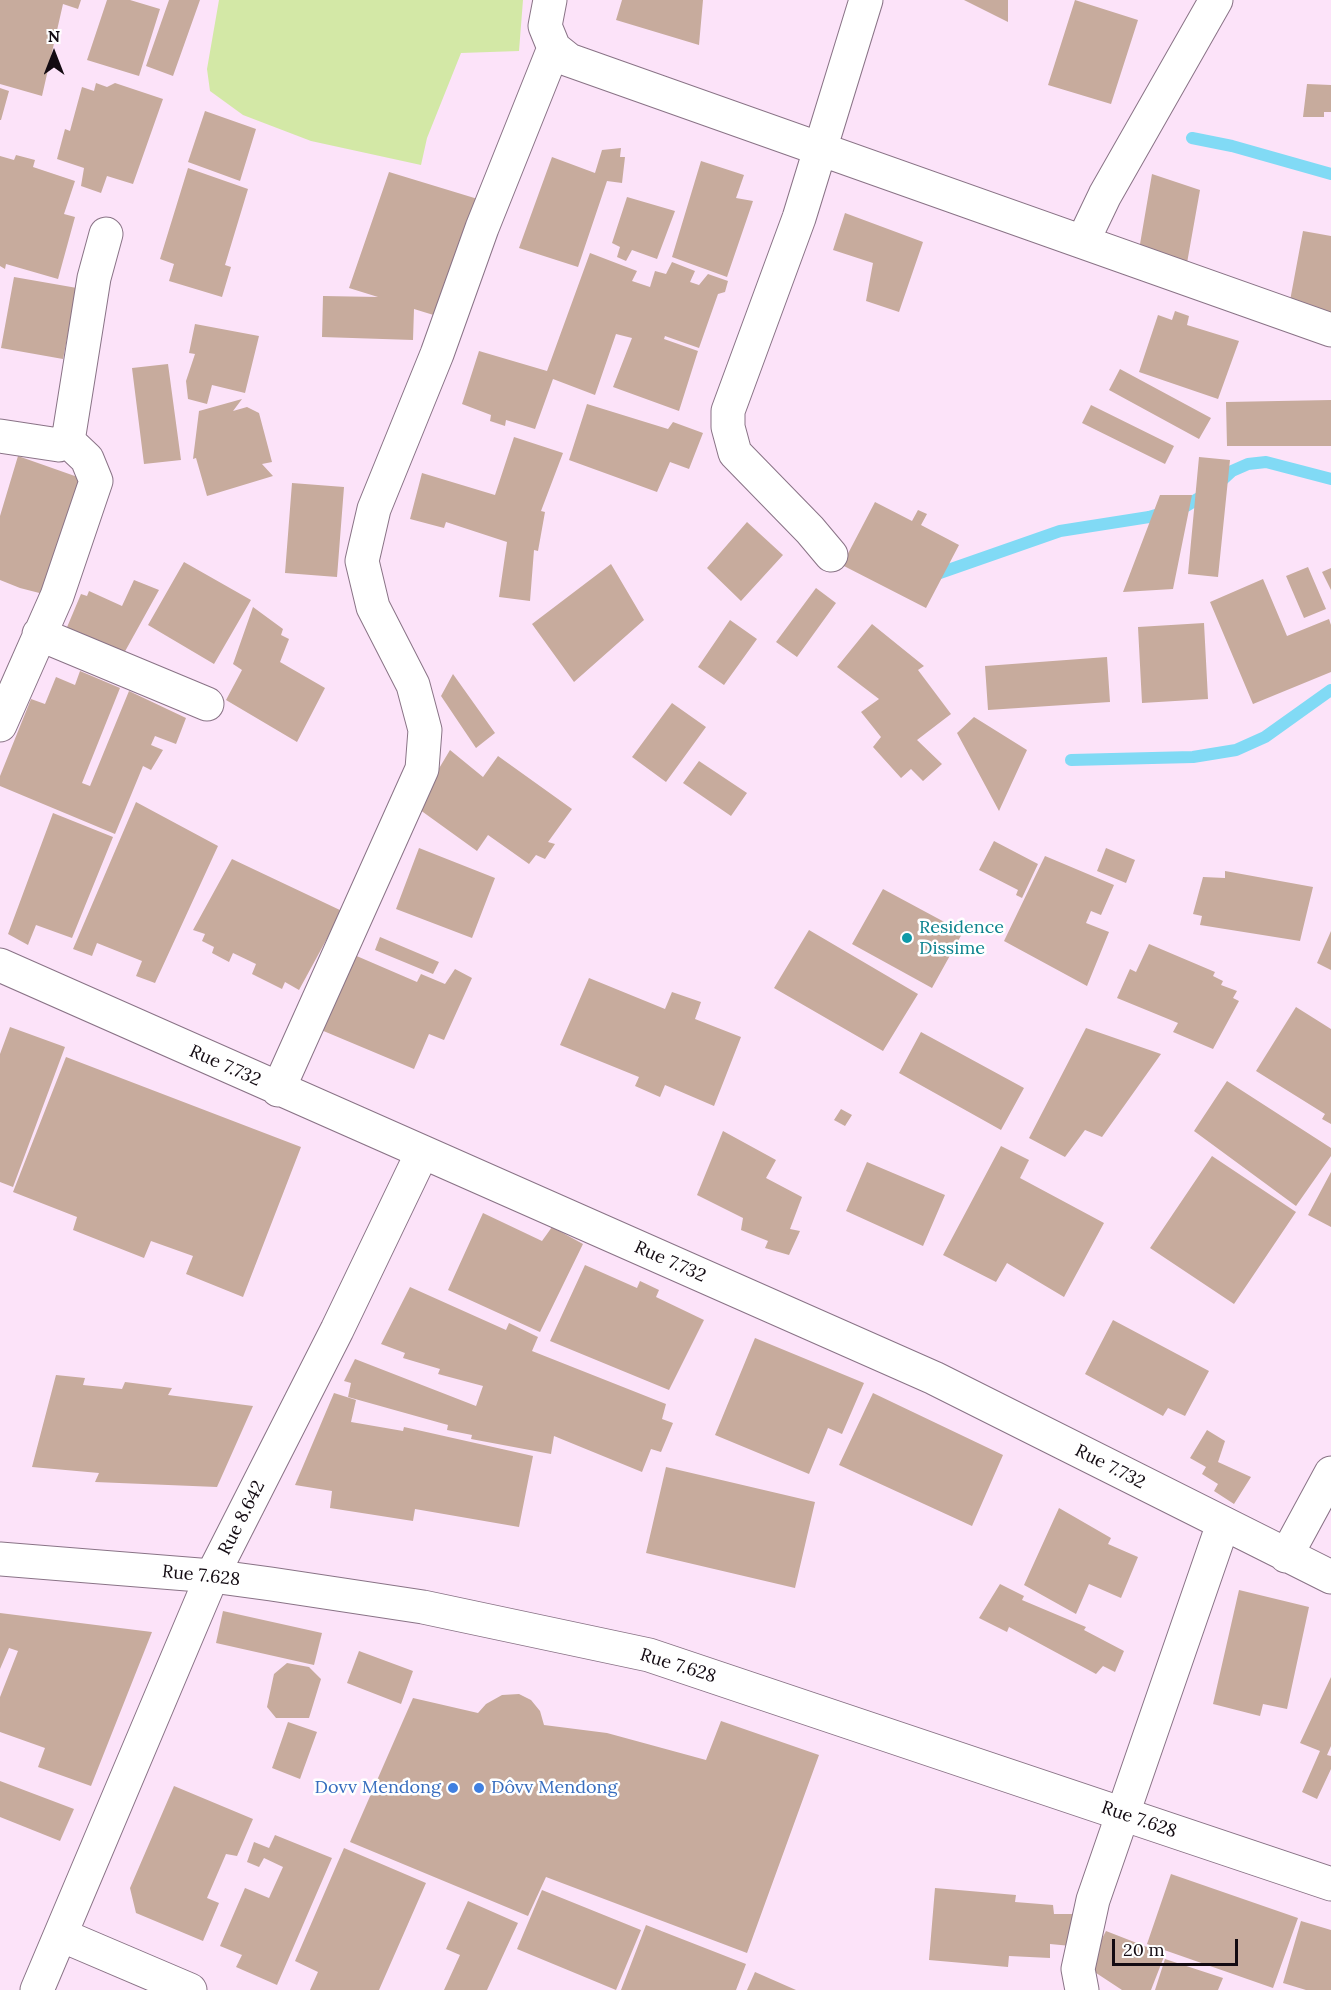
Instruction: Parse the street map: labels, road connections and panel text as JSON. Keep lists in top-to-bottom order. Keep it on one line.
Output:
{"streets":{"street":["Rue 7.732","Rue 8.642","Rue 7.628"]},"crossings":[["Rue 7.732","Rue 8.642"],["Rue 8.642","Rue 7.628"]],"places":["Residence Dissime","Dovv Mendong","Dôvv Mendong"],"scale_bar":"20 m","north":"top"}
